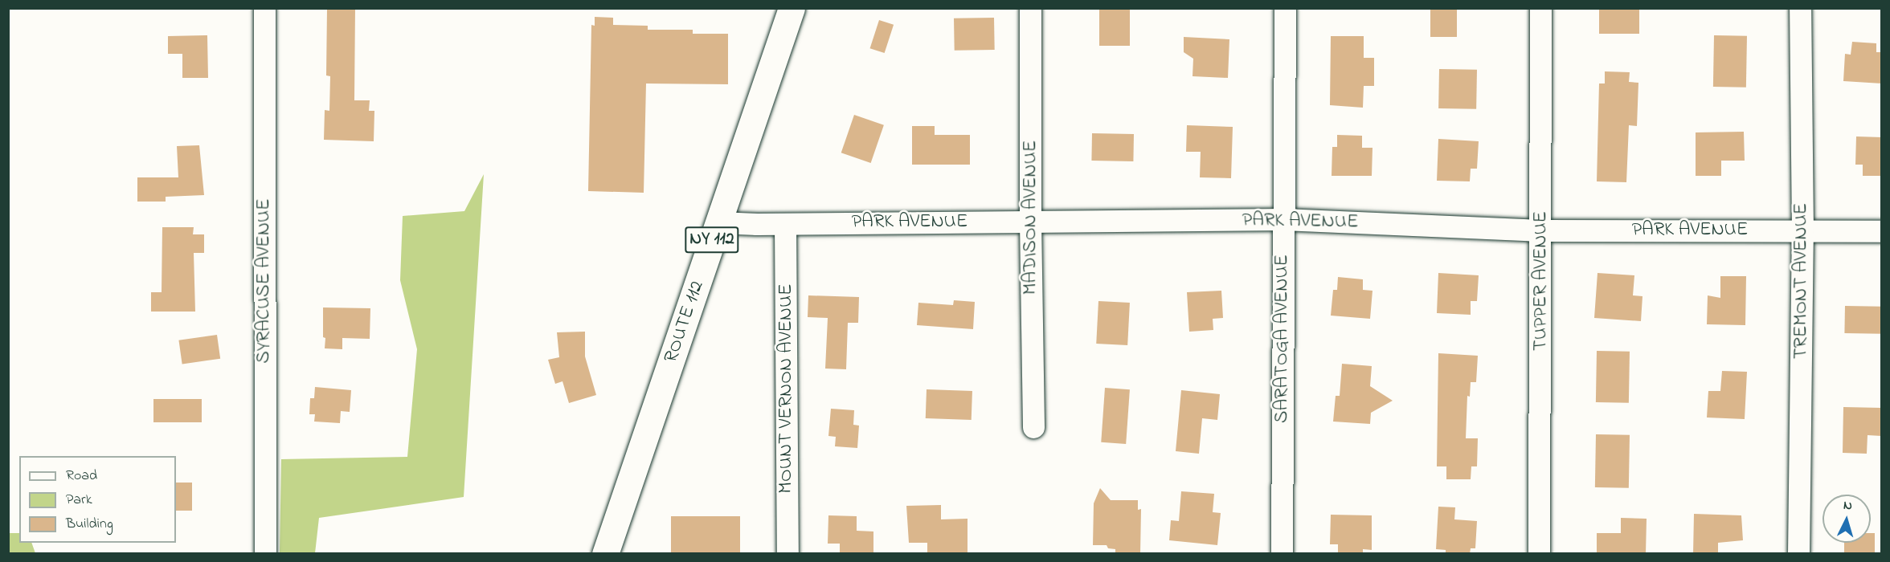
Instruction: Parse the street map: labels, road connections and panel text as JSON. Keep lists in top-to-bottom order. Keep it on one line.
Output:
{"streets":{"main road":["NY 112","ROUTE 112"],"street":["MADISON AVENUE","PARK AVENUE","SYRACUSE AVENUE","TUPPER AVENUE","TREMONT AVENUE","SARATOGA AVENUE","MOUNT VERNON AVENUE"]},"crossings":[["MADISON AVENUE","PARK AVENUE"],["PARK AVENUE","TUPPER AVENUE"],["PARK AVENUE","TREMONT AVENUE"],["PARK AVENUE","ROUTE 112"],["PARK AVENUE","SARATOGA AVENUE"],["PARK AVENUE","MOUNT VERNON AVENUE"]],"legend":["Road","Park","Building"],"north":"top"}
